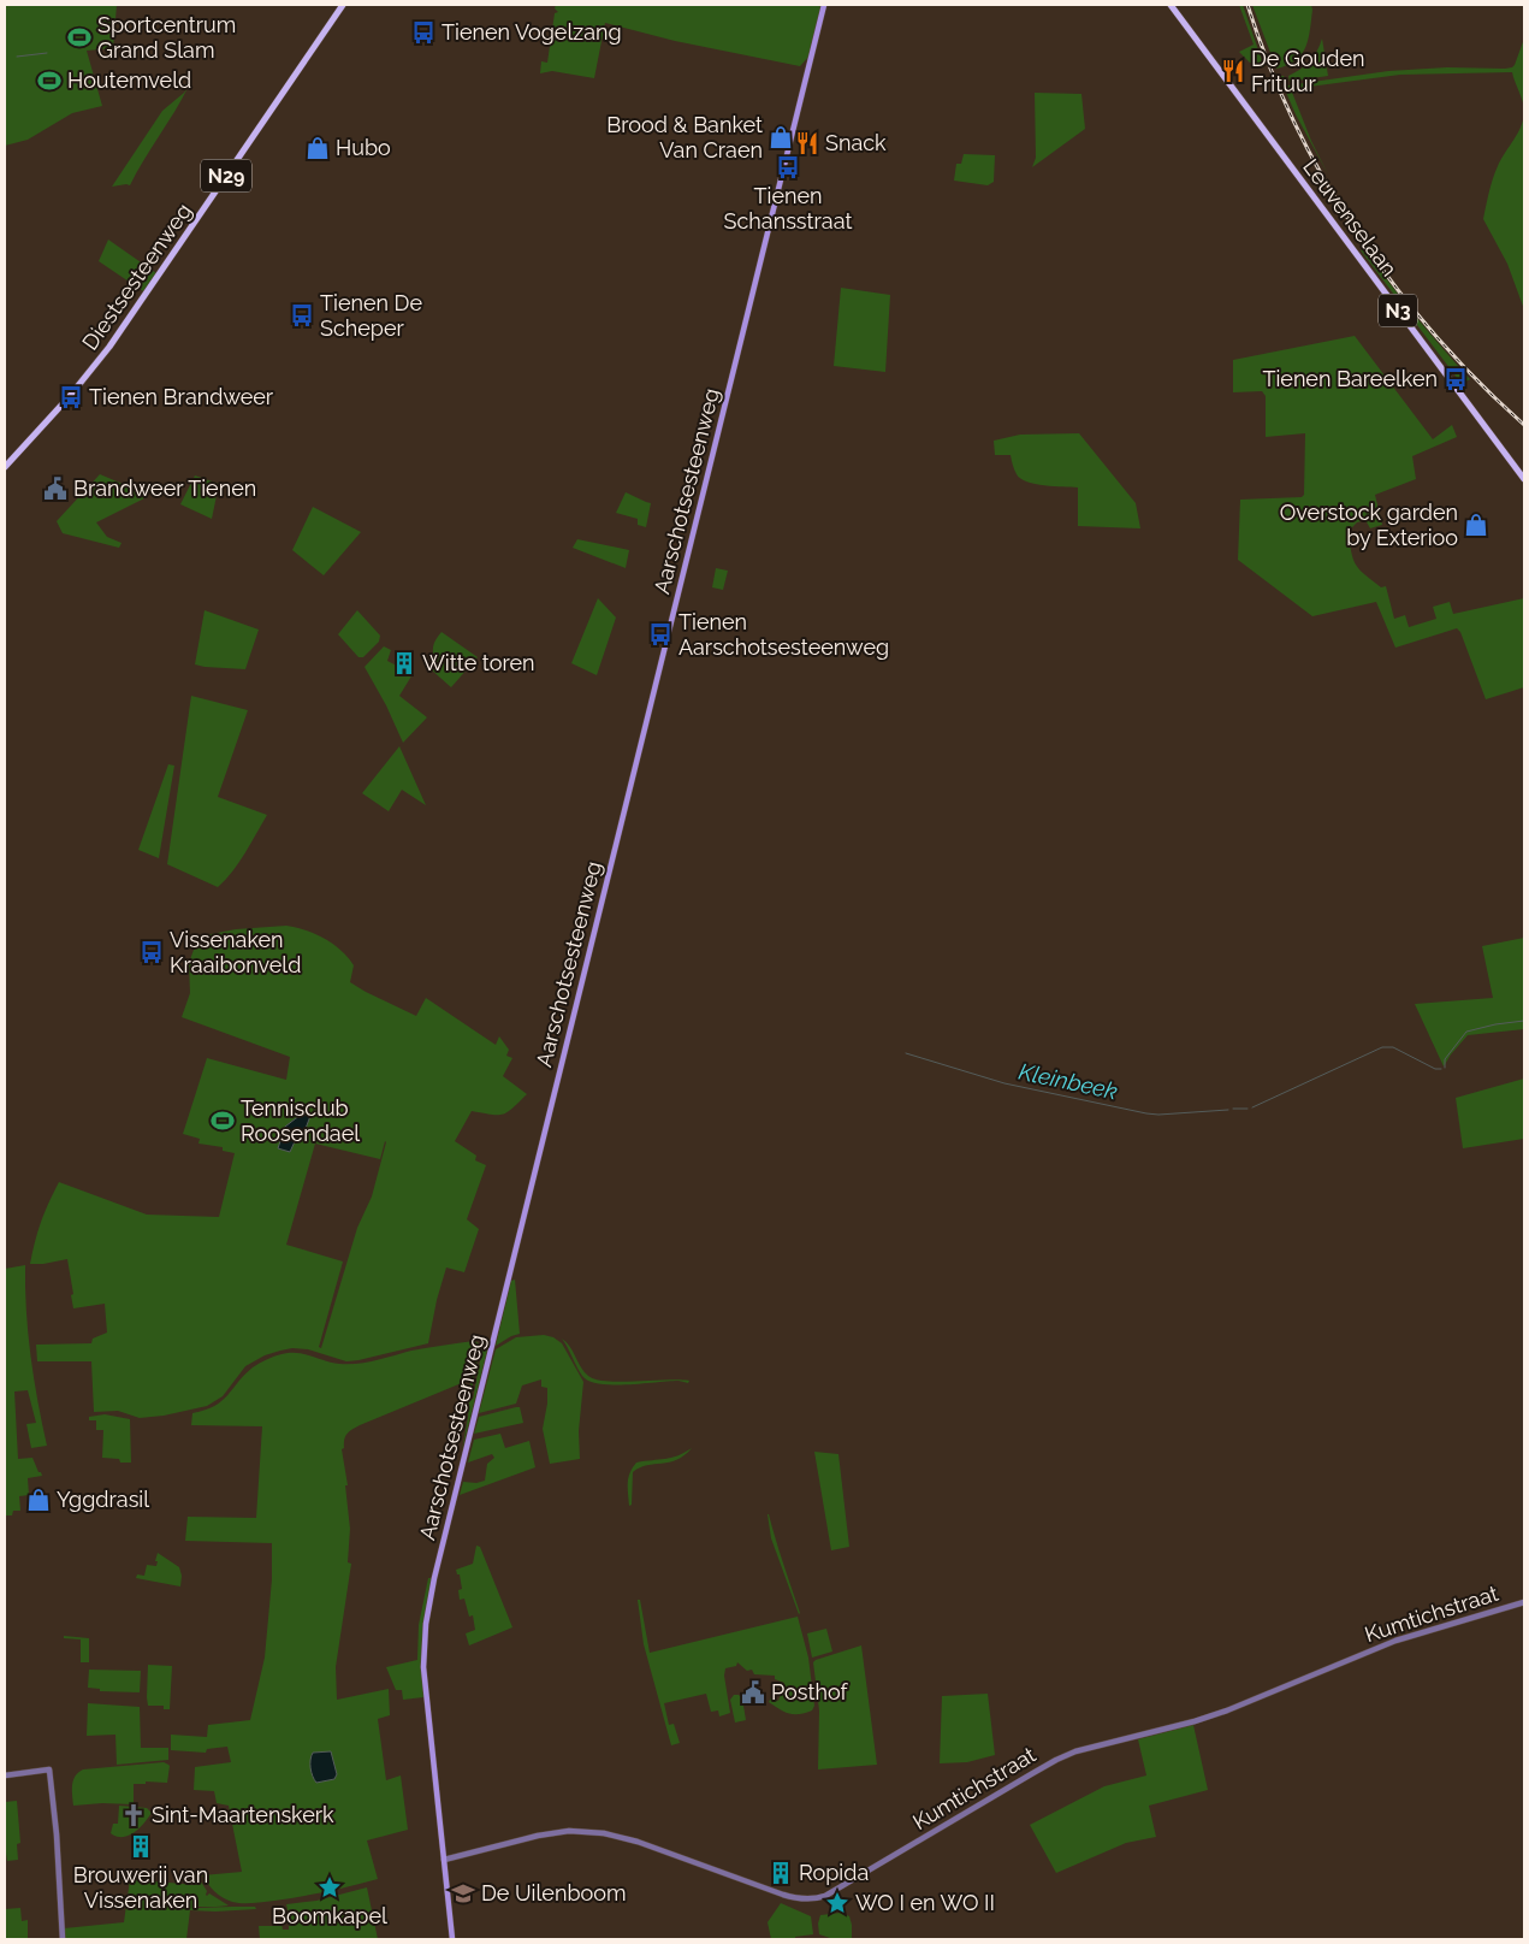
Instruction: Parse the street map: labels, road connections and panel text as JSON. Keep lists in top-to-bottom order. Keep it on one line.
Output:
{"streets":{"main road":["N29","Leuvenselaan","Diestsesteenweg","N3","Aarschotsesteenweg"],"street":["Kumtichstraat"]},"crossings":[["Aarschotsesteenweg","Kumtichstraat"]],"water":["Kleinbeek"],"places":{"bus stop":["Tienen Vogelzang","Tienen Schansstraat","Tienen De Scheper","Tienen Bareelken","Tienen Brandweer","Tienen Aarschotsesteenweg","Vissenaken Kraaibonveld"],"sports":["Sportcentrum Grand Slam","Houtemveld","Tennisclub Roosendael"],"restaurant":["De Gouden Frituur","Snack"],"shop":["Brood & Banket Van Craen","Hubo","Overstock garden by Exterioo","Yggdrasil"],"public building":["Brandweer Tienen","Posthof"],"building":["Witte toren","Brouwerij van Vissenaken","Ropida"],"church":["Sint-Maartenskerk"],"place":["Boomkapel","WO I en WO II"],"school or university":["De Uilenboom"]}}
